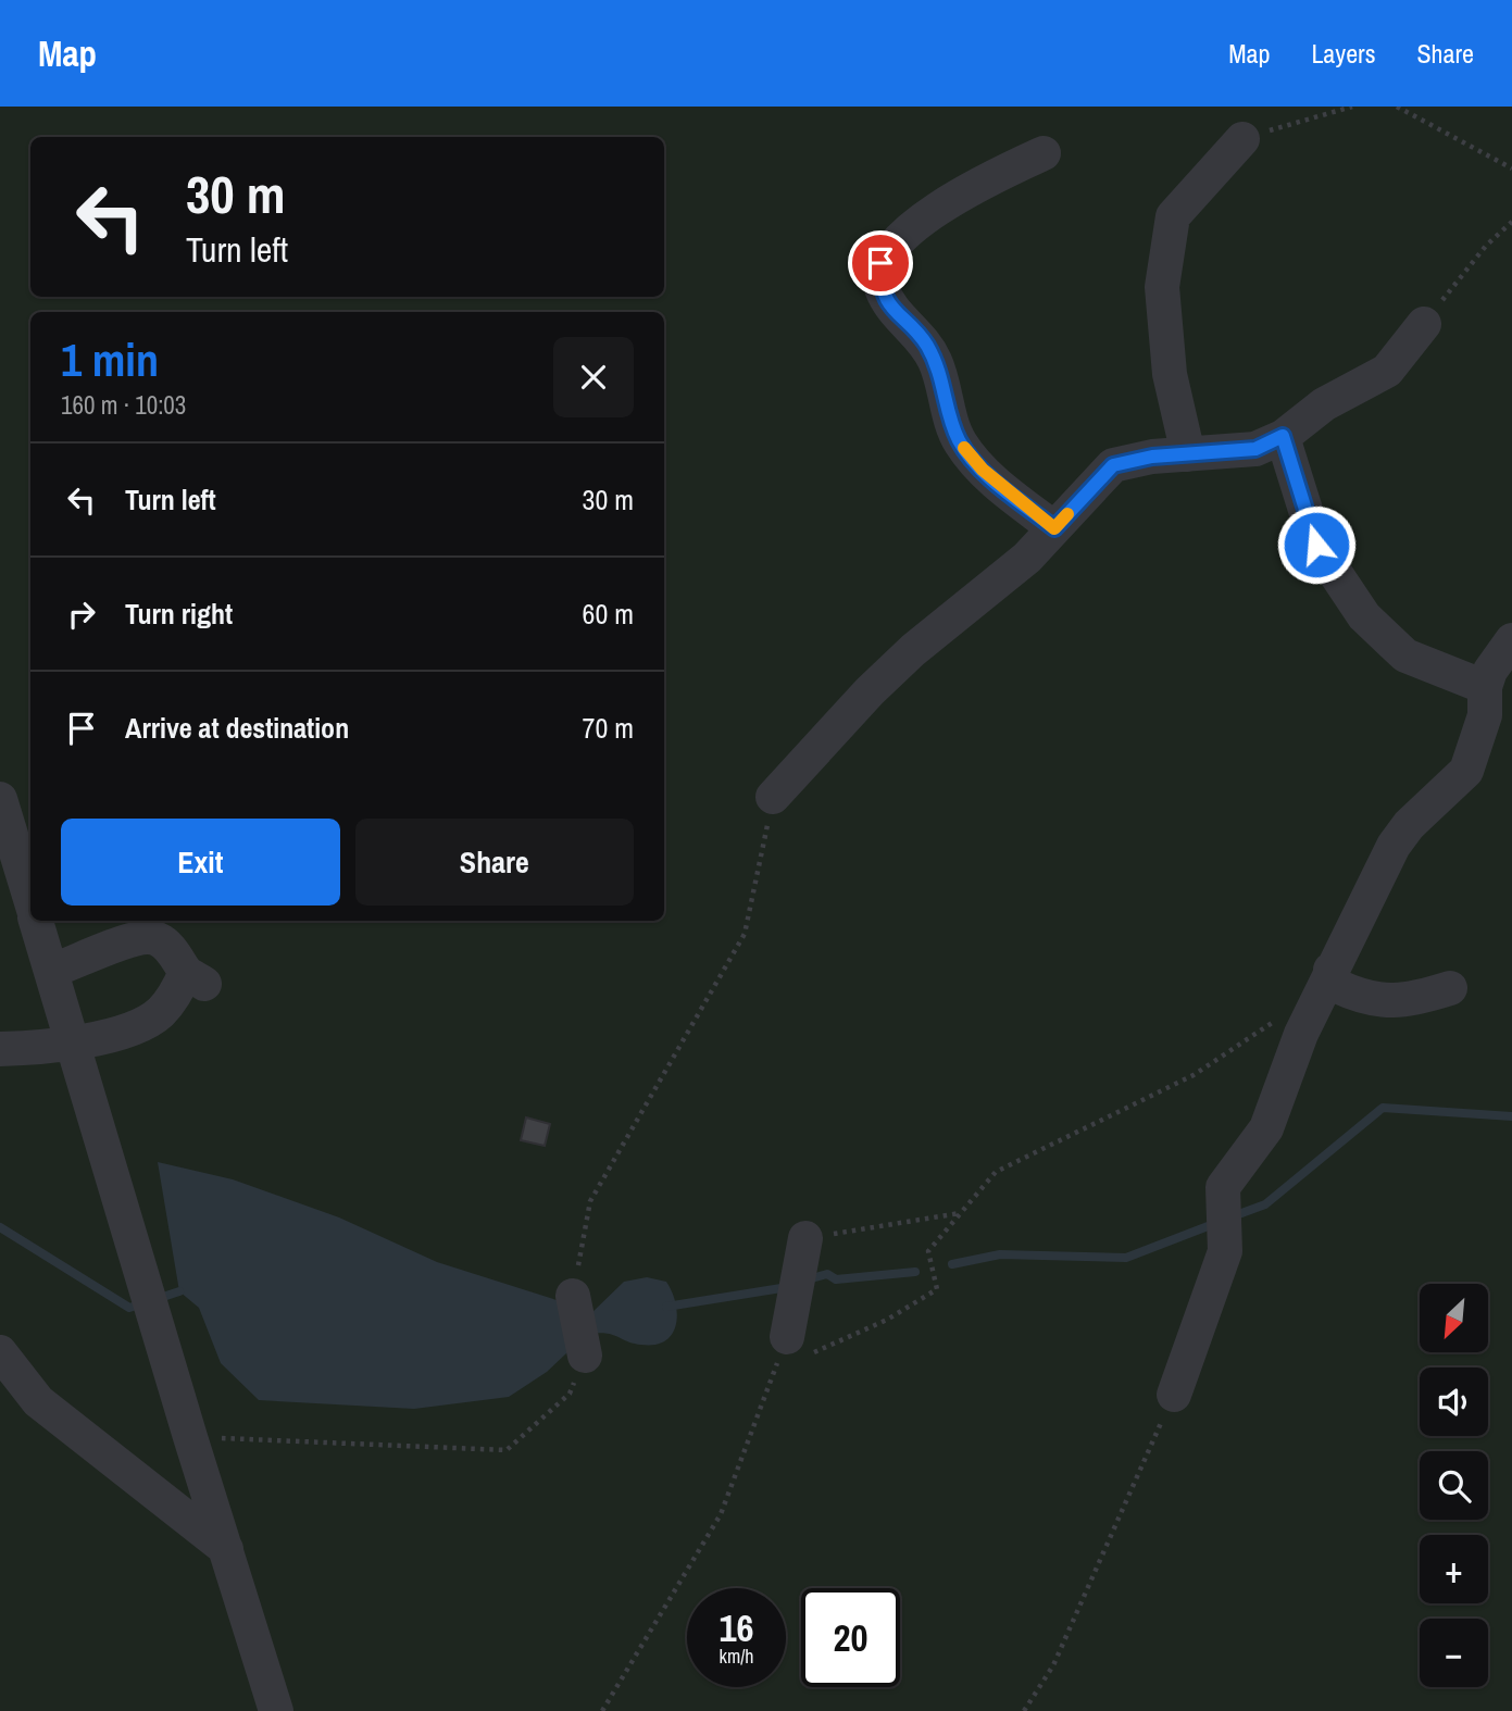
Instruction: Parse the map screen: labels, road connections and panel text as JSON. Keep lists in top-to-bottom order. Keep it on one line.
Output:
{"north":"bottom left","page":{"header":"Map","nav":["Map","Layers","Share"],"turn":["30 m","Turn left"],"heading":["1 min","160 m · 10:03"],"list":[{"name":"Turn left","value":"30 m"},{"name":"Turn right","value":"60 m"},{"name":"Arrive at destination","value":"70 m"}],"buttons":["Exit","Share"],"map_buttons":["+","−"],"speed":"16 km/h","limit":"20"}}
